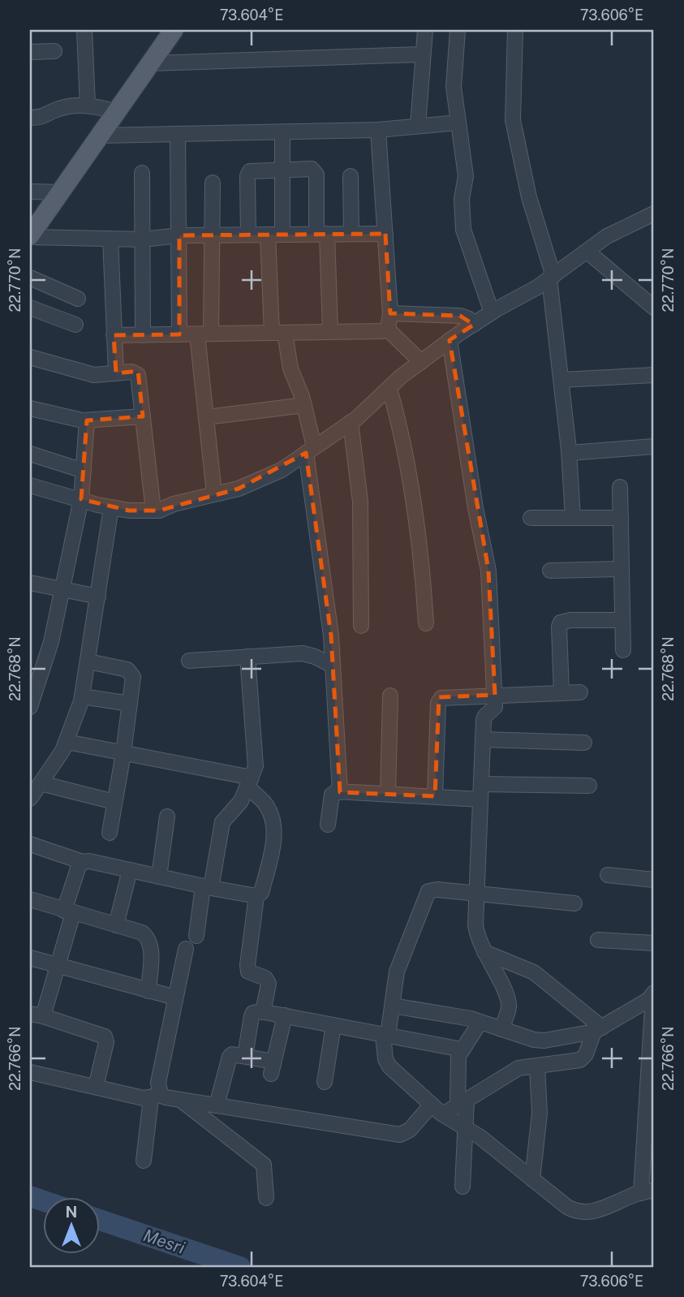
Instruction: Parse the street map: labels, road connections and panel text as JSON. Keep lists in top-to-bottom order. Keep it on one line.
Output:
{"water":["Mesri"],"north":"top","coordinates":["73.604°E","73.606°E","22.770°N","22.768°N","22.766°N"]}
